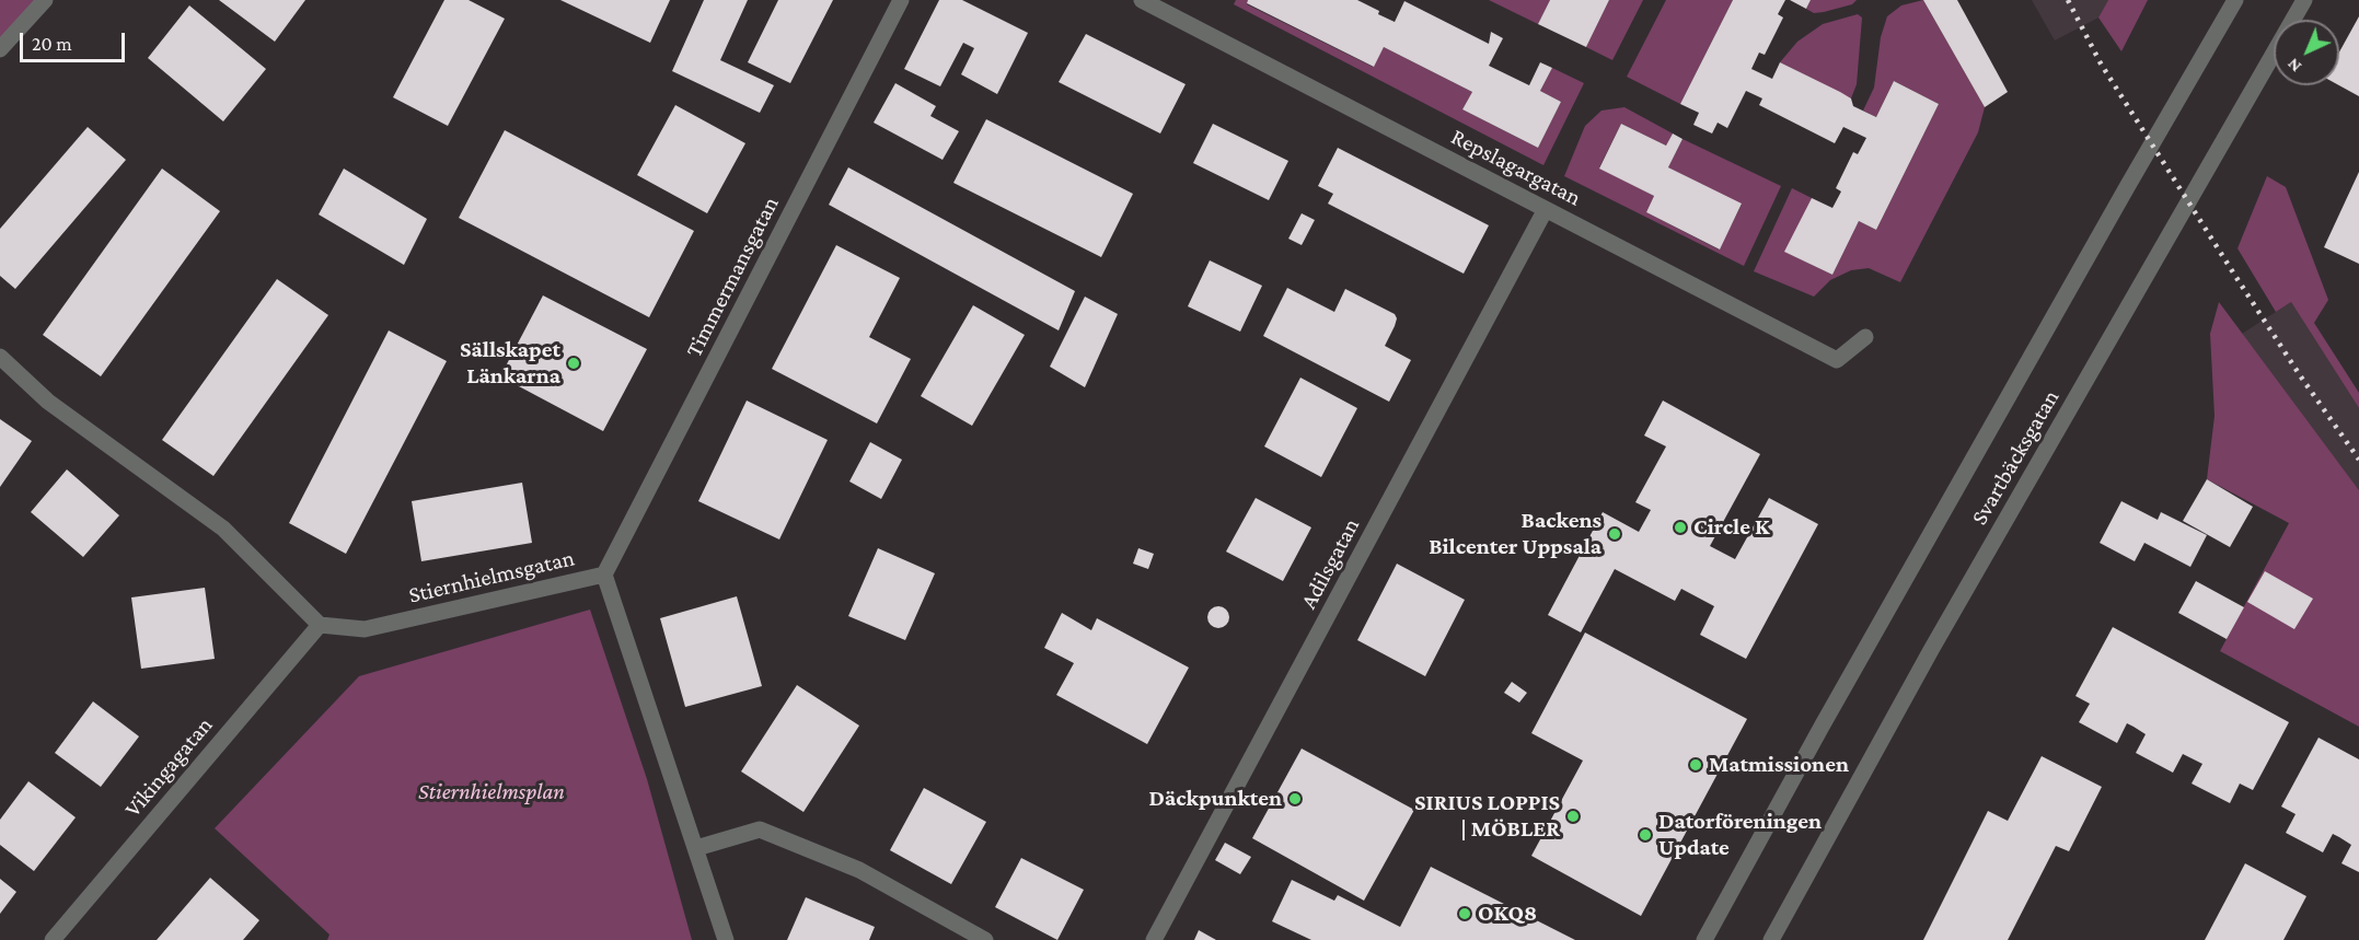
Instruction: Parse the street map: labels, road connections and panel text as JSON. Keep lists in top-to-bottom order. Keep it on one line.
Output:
{"streets":{"street":["Repslagargatan","Timmermansgatan","Svartbäcksgatan","Adilsgatan","Stiernhielmsgatan","Vikingagatan"]},"crossings":[["Repslagargatan","Adilsgatan"],["Timmermansgatan","Stiernhielmsgatan"],["Stiernhielmsgatan","Vikingagatan"]],"parks":["Stiernhielmsplan"],"places":["Sällskapet Länkarna","Circle K","Backens Bilcenter Uppsala","Matmissionen","Däckpunkten","SIRIUS LOPPIS | MÖBLER","Datorföreningen Update","OKQ8"],"scale_bar":"20 m","north":"bottom left"}
